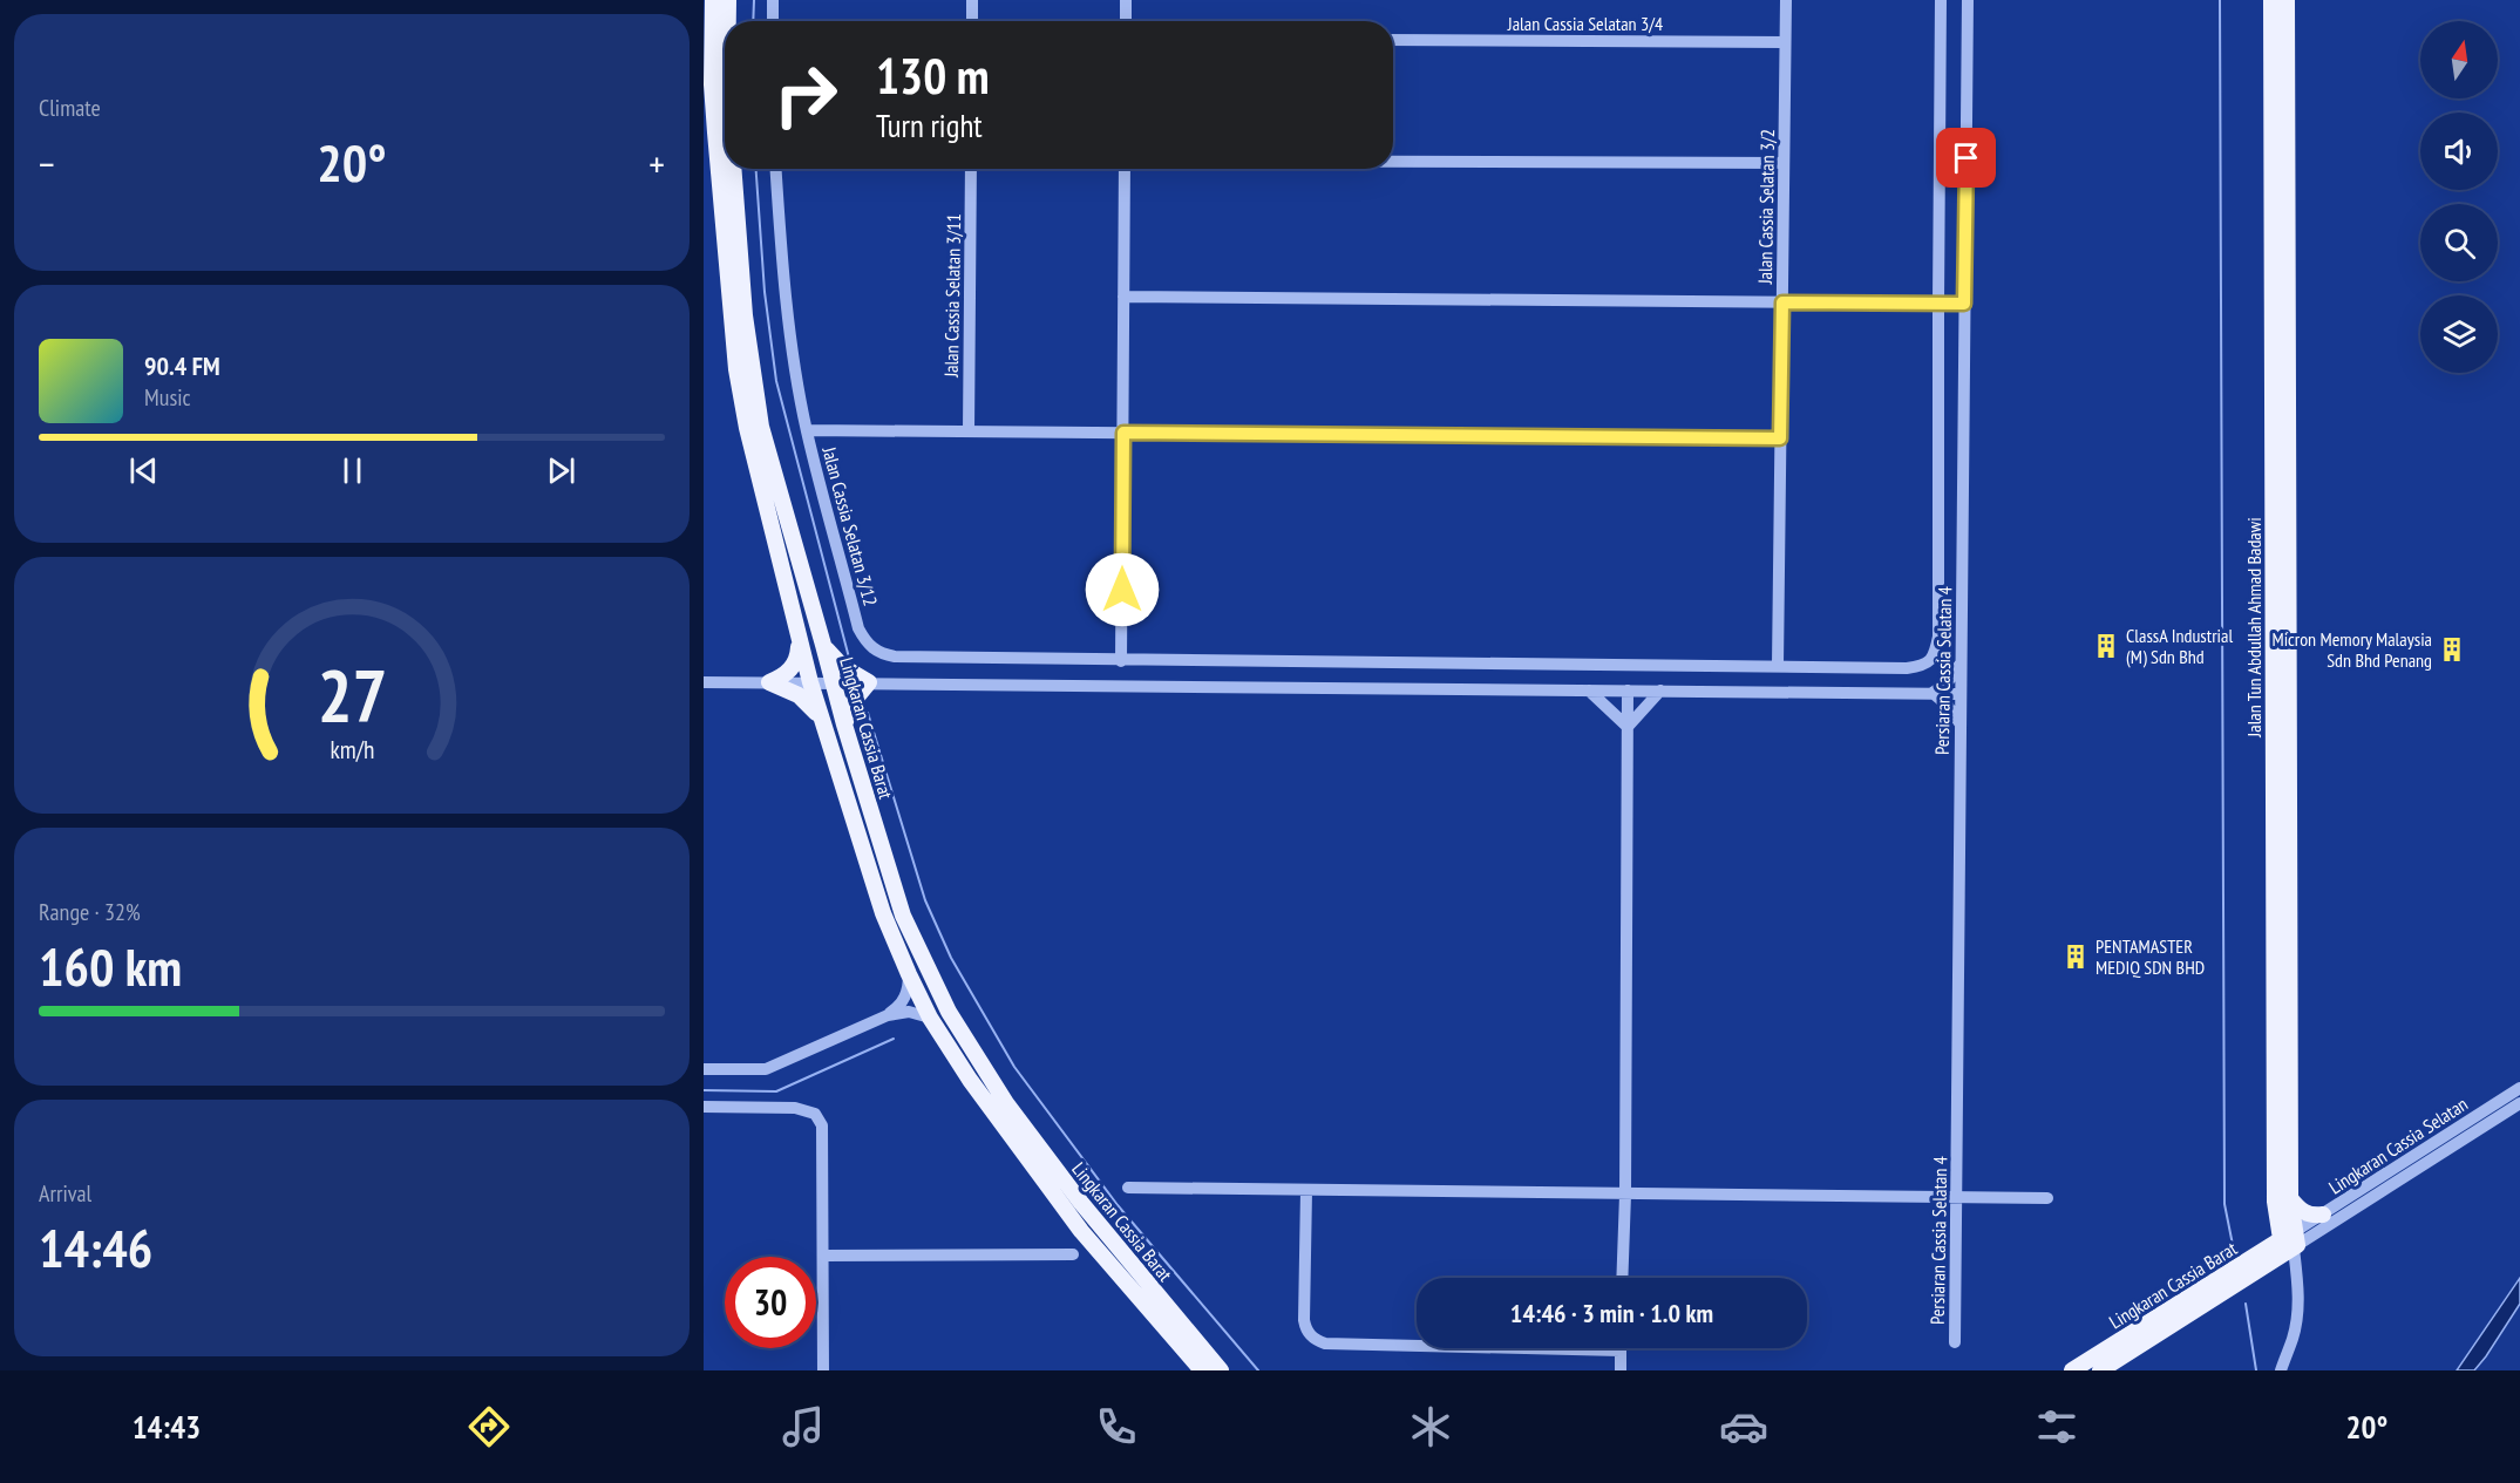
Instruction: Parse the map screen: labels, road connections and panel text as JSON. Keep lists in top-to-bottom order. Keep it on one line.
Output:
{"streets":{"main road":["Jalan Tun Abdullah Ahmad Badawi","Lingkaran Cassia Barat"],"street":["Jalan Cassia Selatan 3/4","Jalan Cassia Selatan 3/2","Jalan Cassia Selatan 3/11","Jalan Cassia Selatan 3/12","Persiaran Cassia Selatan 4","Lingkaran Cassia Selatan"]},"crossings":[["Jalan Cassia Selatan 3/4","Jalan Cassia Selatan 3/2"],["Jalan Cassia Selatan 3/2","Jalan Cassia Selatan 3/12"],["Jalan Tun Abdullah Ahmad Badawi","Lingkaran Cassia Barat"],["Jalan Tun Abdullah Ahmad Badawi","Lingkaran Cassia Selatan"],["Lingkaran Cassia Barat","Lingkaran Cassia Selatan"]],"places":{"building":["ClassA Industrial (M) Sdn Bhd","Micron Memory Malaysia Sdn Bhd Penang","PENTAMASTER MEDIQ SDN BHD"]},"north":"top","page":{"tile":["Climate",["Range · 32%","160 km"],["Arrival","14:46"]],"turn":["130 m","Turn right"],"heat":["−","20°","+"],"song":["90.4 FM","Music"],"limit":"30","trip":"14:46 · 3 min · 1.0 km","tabs":["14:43","20°"],"gauge":["27","km/h"]}}
